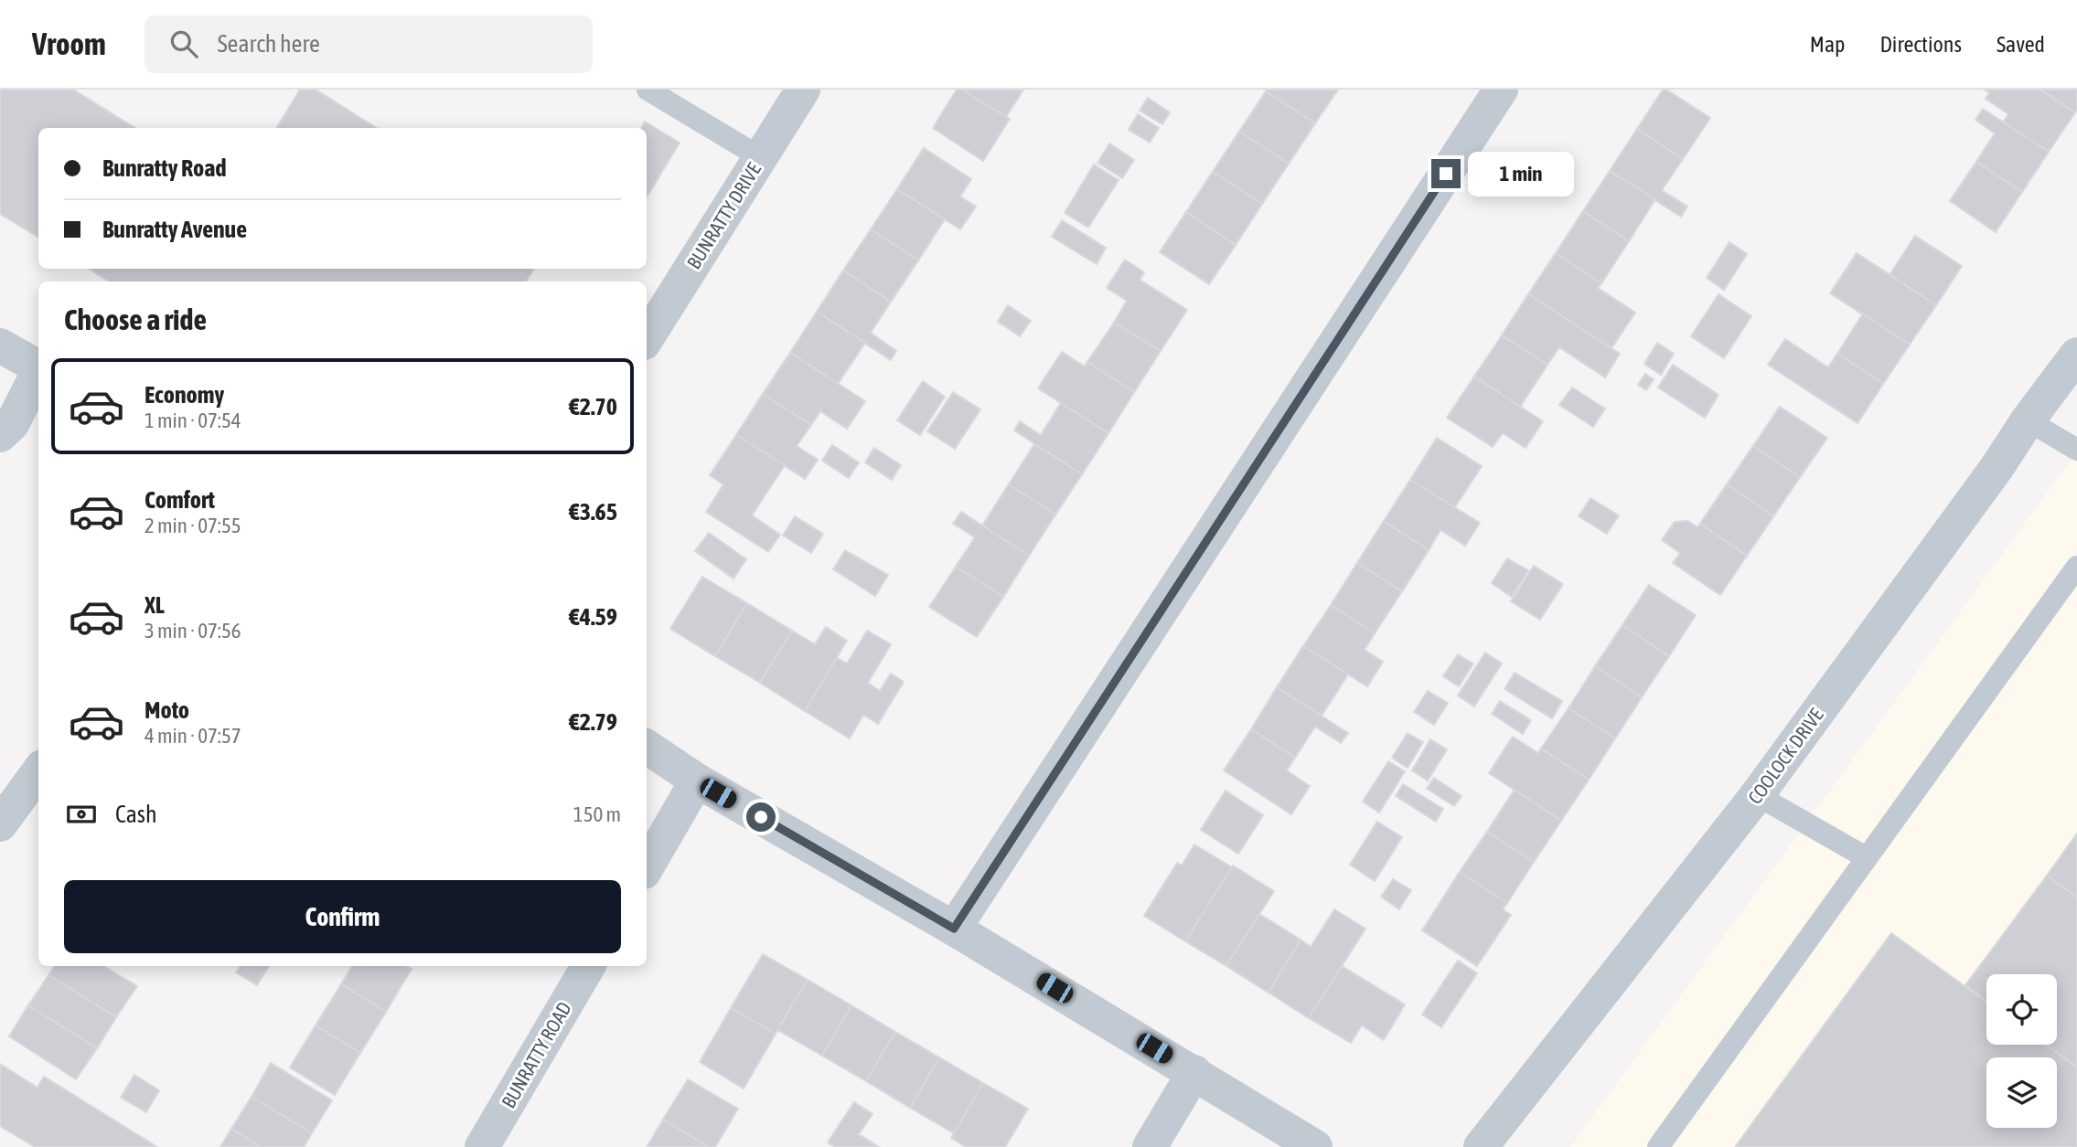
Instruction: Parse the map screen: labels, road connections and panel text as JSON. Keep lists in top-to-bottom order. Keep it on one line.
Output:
{"streets":{"street":["BUNRATTY DRIVE","COOLOCK DRIVE","BUNRATTY ROAD"]},"page":{"header":"Vroom","search":"Search here","nav":["Map","Directions","Saved"],"banner":["Bunratty Road","Bunratty Avenue"],"bubble":"1 min","heading":"Choose a ride","list":[{"name":"Economy","note":"1 min · 07:54","value":"€2.70"},{"name":"Comfort","note":"2 min · 07:55","value":"€3.65"},{"name":"XL","note":"3 min · 07:56","value":"€4.59"},{"name":"Moto","note":"4 min · 07:57","value":"€2.79"}],"pay":["Cash","150 m"],"buttons":"Confirm"}}
